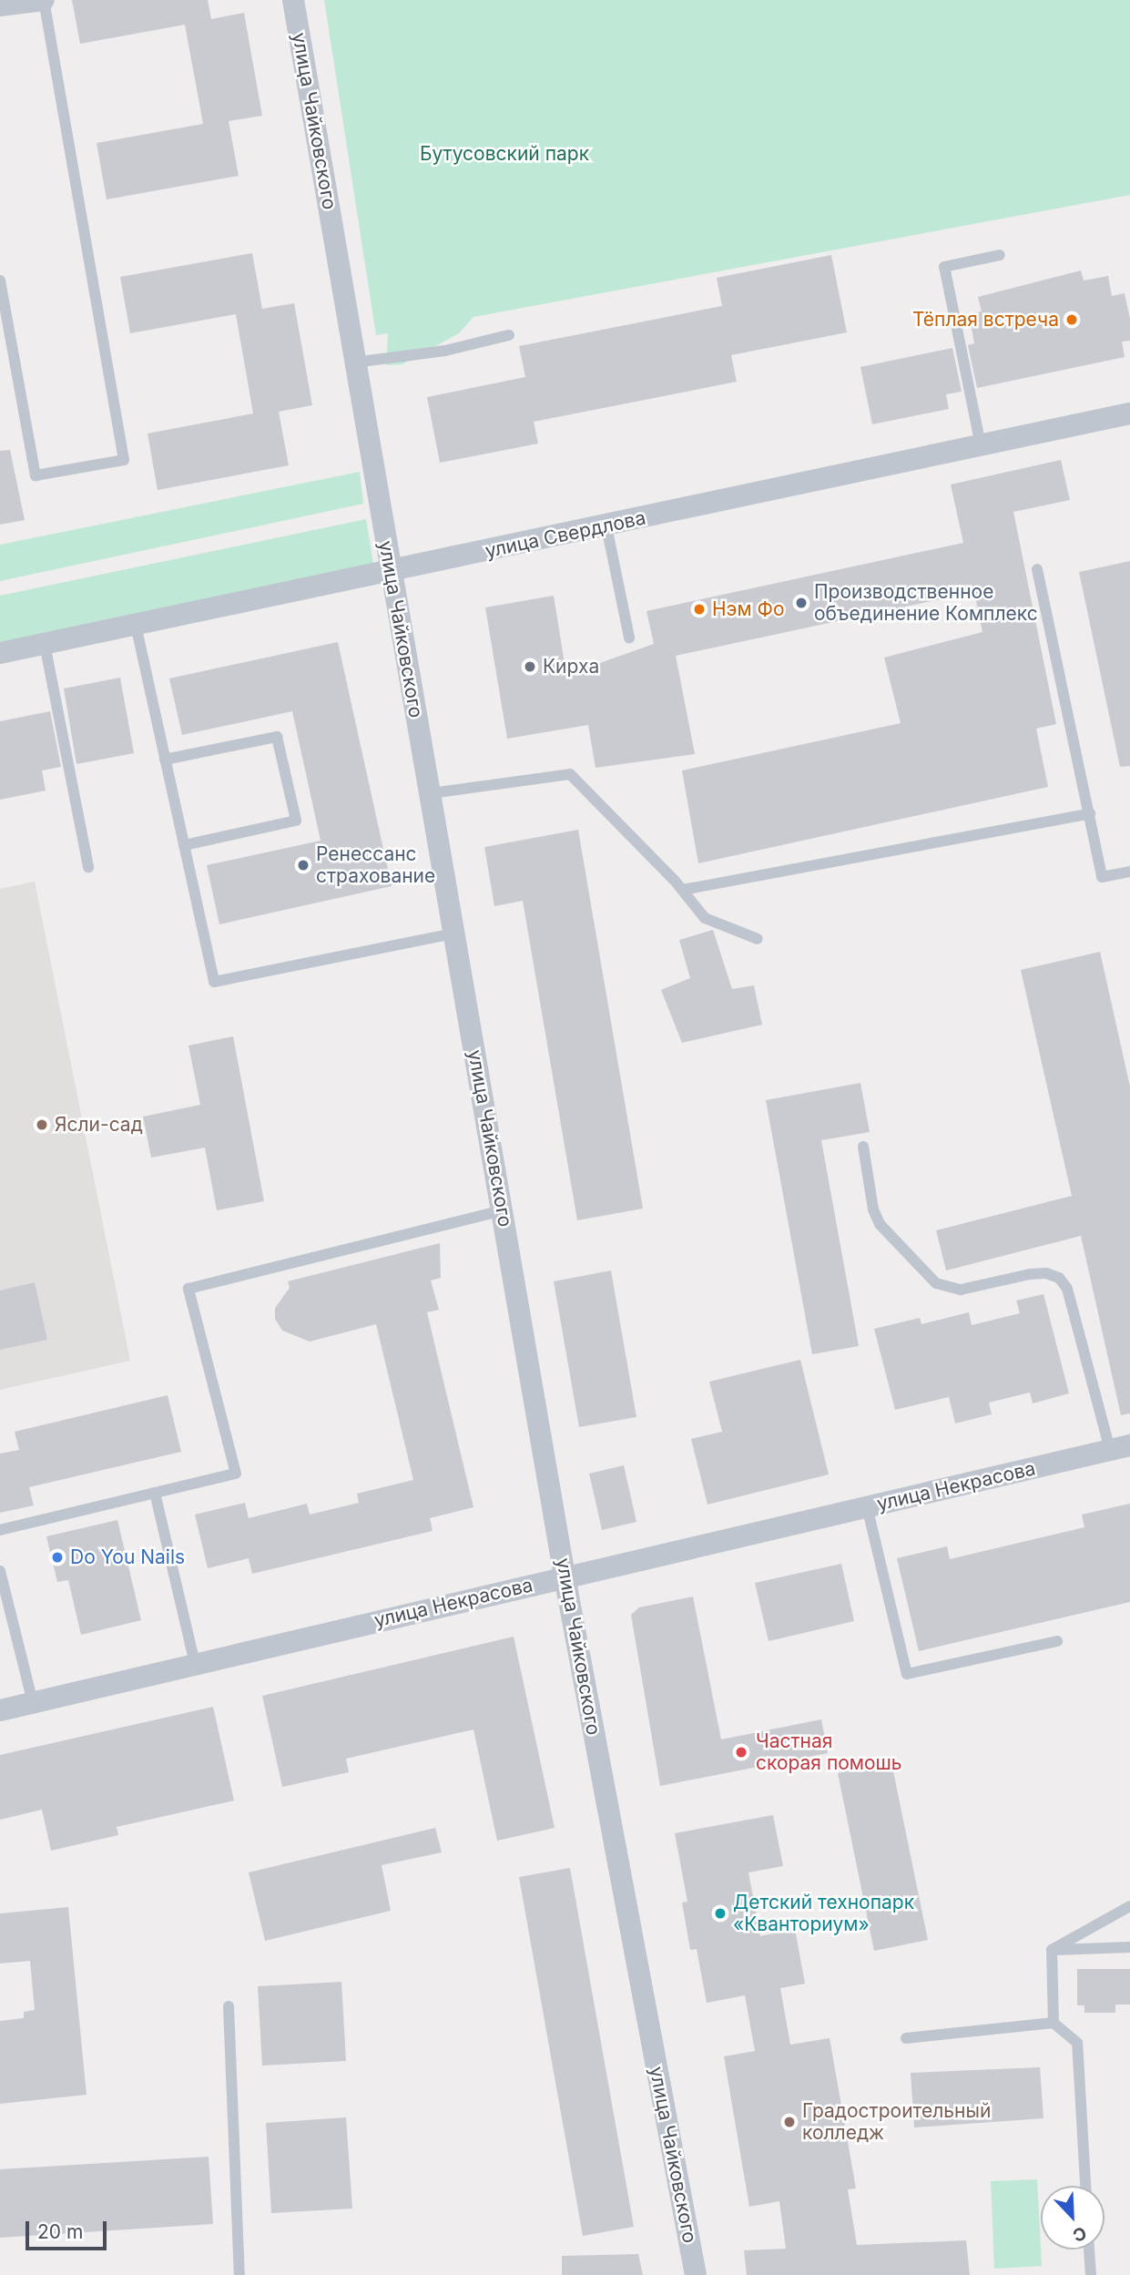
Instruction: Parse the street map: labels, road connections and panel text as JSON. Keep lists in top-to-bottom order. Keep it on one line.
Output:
{"streets":{"street":["улица Чайковского","улица Свердлова","улица Некрасова"]},"crossings":[["улица Чайковского","улица Свердлова"],["улица Чайковского","улица Некрасова"]],"parks":["Бутусовский парк"],"places":["Тёплая встреча","Производственное объединение Комплекс","Нэм Фо","Кирха","Ренессанс страхование","Ясли-сад","Do You Nails","Частная скорая помошь","Детский технопарк «Кванториум»","Градостроительный колледж"],"scale_bar":"20 m","north":"bottom right"}
